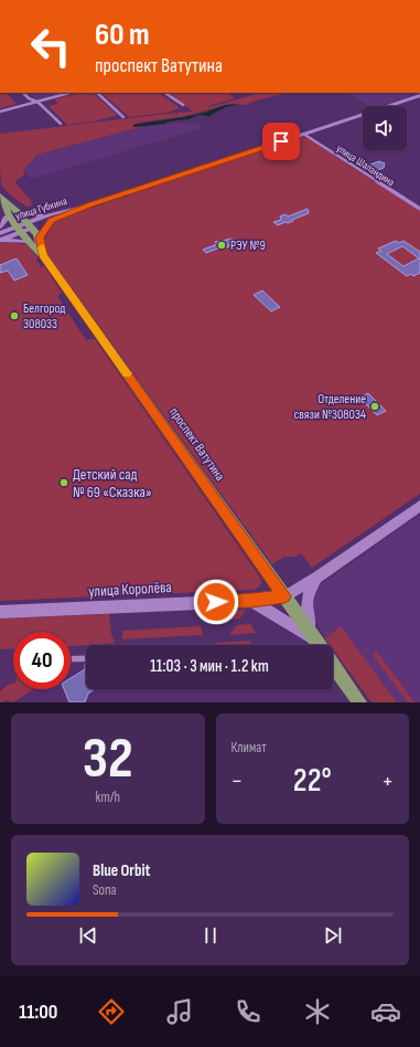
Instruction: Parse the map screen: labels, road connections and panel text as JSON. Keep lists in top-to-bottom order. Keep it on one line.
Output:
{"streets":{"main road":["улица Губкина","проспект Ватутина","улица Королёва"],"street":["улица Шаландина"]},"crossings":[["улица Шаландина","улица Губкина"],["улица Губкина","проспект Ватутина"],["проспект Ватутина","улица Королёва"]],"places":["РЭУ №9","Белгород 308033","Отделение связи №308034","Детский сад № 69 «Сказка»"],"page":{"turn":["60 m","проспект Ватутина"],"limit":"40","trip":"11:03 · 3 мин · 1.2 km","tile":[["32","km/h"],"Климат"],"heat":["−","22°","+"],"song":["Blue Orbit","Sona"],"tabs":"11:00"}}
